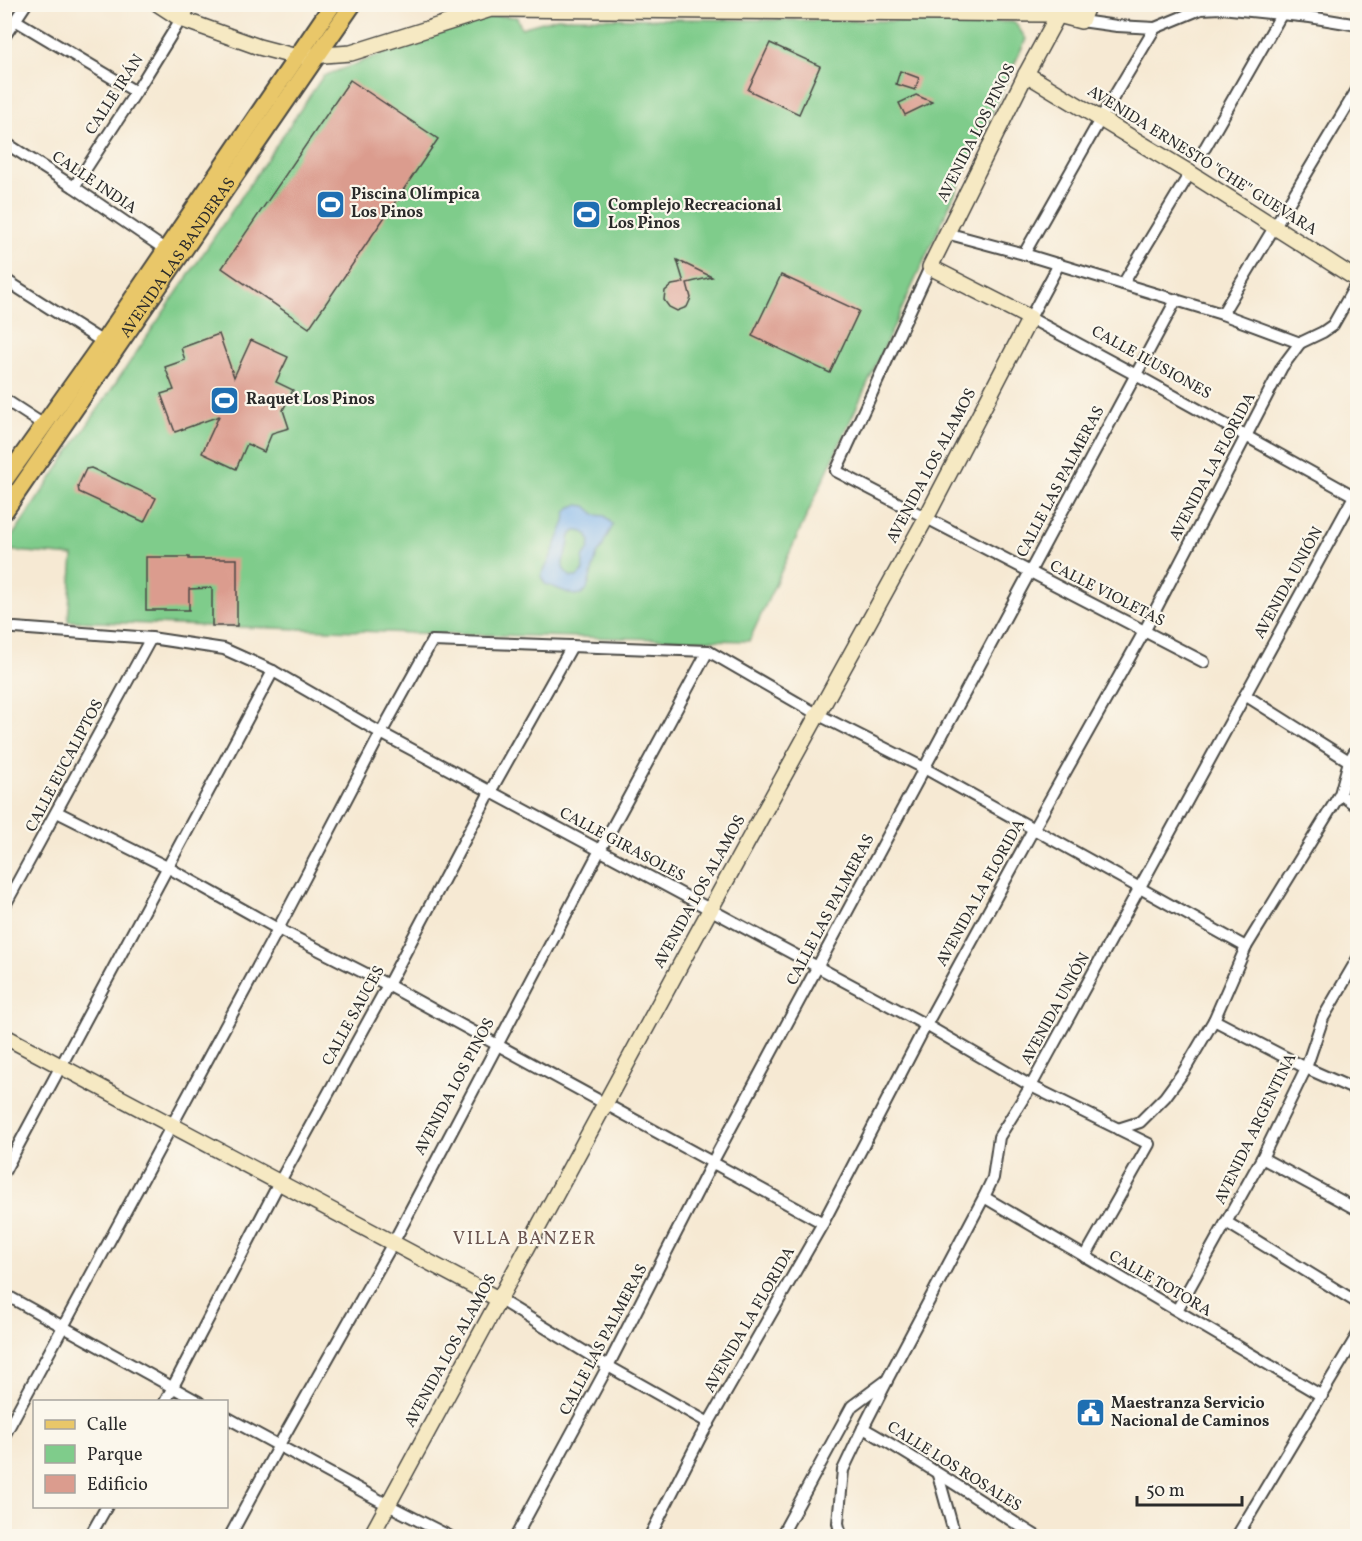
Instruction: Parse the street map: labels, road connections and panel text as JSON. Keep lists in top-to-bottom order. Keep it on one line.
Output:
{"streets":{"main road":["AVENIDA LAS BANDERAS"],"street":["CALLE IRÁN","AVENIDA LOS PINOS","AVENIDA ERNESTO \"CHE\" GUEVARA","CALLE INDIA","CALLE ILUSIONES","AVENIDA LOS ALAMOS","AVENIDA LA FLORIDA","CALLE LAS PALMERAS","AVENIDA UNIÓN","CALLE VIOLETAS","CALLE EUCALIPTOS","CALLE GIRASOLES","CALLE SAUCES","AVENIDA ARGENTINA","CALLE TOTORA","CALLE LOS ROSALES"]},"crossings":[["CALLE IRÁN","CALLE INDIA"],["AVENIDA LOS PINOS","AVENIDA ERNESTO \"CHE\" GUEVARA"],["AVENIDA LOS PINOS","CALLE ILUSIONES"],["AVENIDA LOS PINOS","CALLE VIOLETAS"],["AVENIDA LOS PINOS","CALLE GIRASOLES"],["AVENIDA ERNESTO \"CHE\" GUEVARA","AVENIDA LA FLORIDA"],["CALLE INDIA","AVENIDA LAS BANDERAS"],["CALLE ILUSIONES","AVENIDA LOS ALAMOS"],["CALLE ILUSIONES","AVENIDA LA FLORIDA"],["CALLE ILUSIONES","CALLE LAS PALMERAS"],["CALLE ILUSIONES","AVENIDA UNIÓN"],["CALLE ILUSIONES","CALLE VIOLETAS"],["AVENIDA LOS ALAMOS","CALLE VIOLETAS"],["AVENIDA LOS ALAMOS","CALLE GIRASOLES"],["AVENIDA LA FLORIDA","CALLE VIOLETAS"],["AVENIDA LA FLORIDA","CALLE GIRASOLES"],["CALLE LAS PALMERAS","CALLE VIOLETAS"],["CALLE LAS PALMERAS","CALLE GIRASOLES"],["AVENIDA UNIÓN","CALLE GIRASOLES"],["AVENIDA UNIÓN","CALLE TOTORA"],["AVENIDA UNIÓN","CALLE LOS ROSALES"],["CALLE EUCALIPTOS","CALLE GIRASOLES"],["CALLE GIRASOLES","CALLE SAUCES"],["CALLE GIRASOLES","CALLE TOTORA"],["AVENIDA ARGENTINA","CALLE TOTORA"]],"districts":["VILLA BANZER"],"places":{"sports":["Piscina Olímpica Los Pinos","Complejo Recreacional Los Pinos","Raquet Los Pinos"],"public building":["Maestranza Servicio Nacional de Caminos"]},"legend":["Calle","Parque","Edificio"],"scale_bar":"50 m"}
